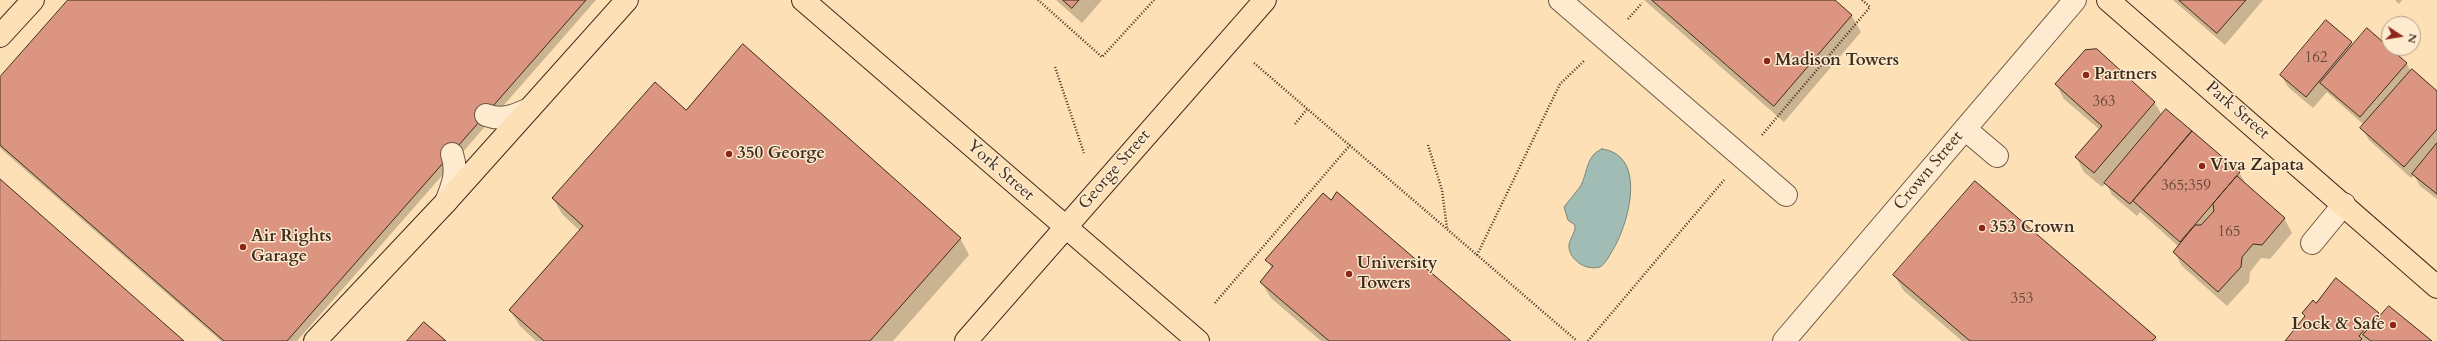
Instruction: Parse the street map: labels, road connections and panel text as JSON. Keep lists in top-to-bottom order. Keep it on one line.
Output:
{"streets":{"main road":["Park Street","George Street","York Street"],"street":["Crown Street"]},"crossings":[["George Street","York Street"]],"places":["Madison Towers","Partners","350 George","Viva Zapata","353 Crown","Air Rights Garage","University Towers","Lock & Safe"],"house_numbers":["162","363","365;359","165","353"],"north":"right"}
